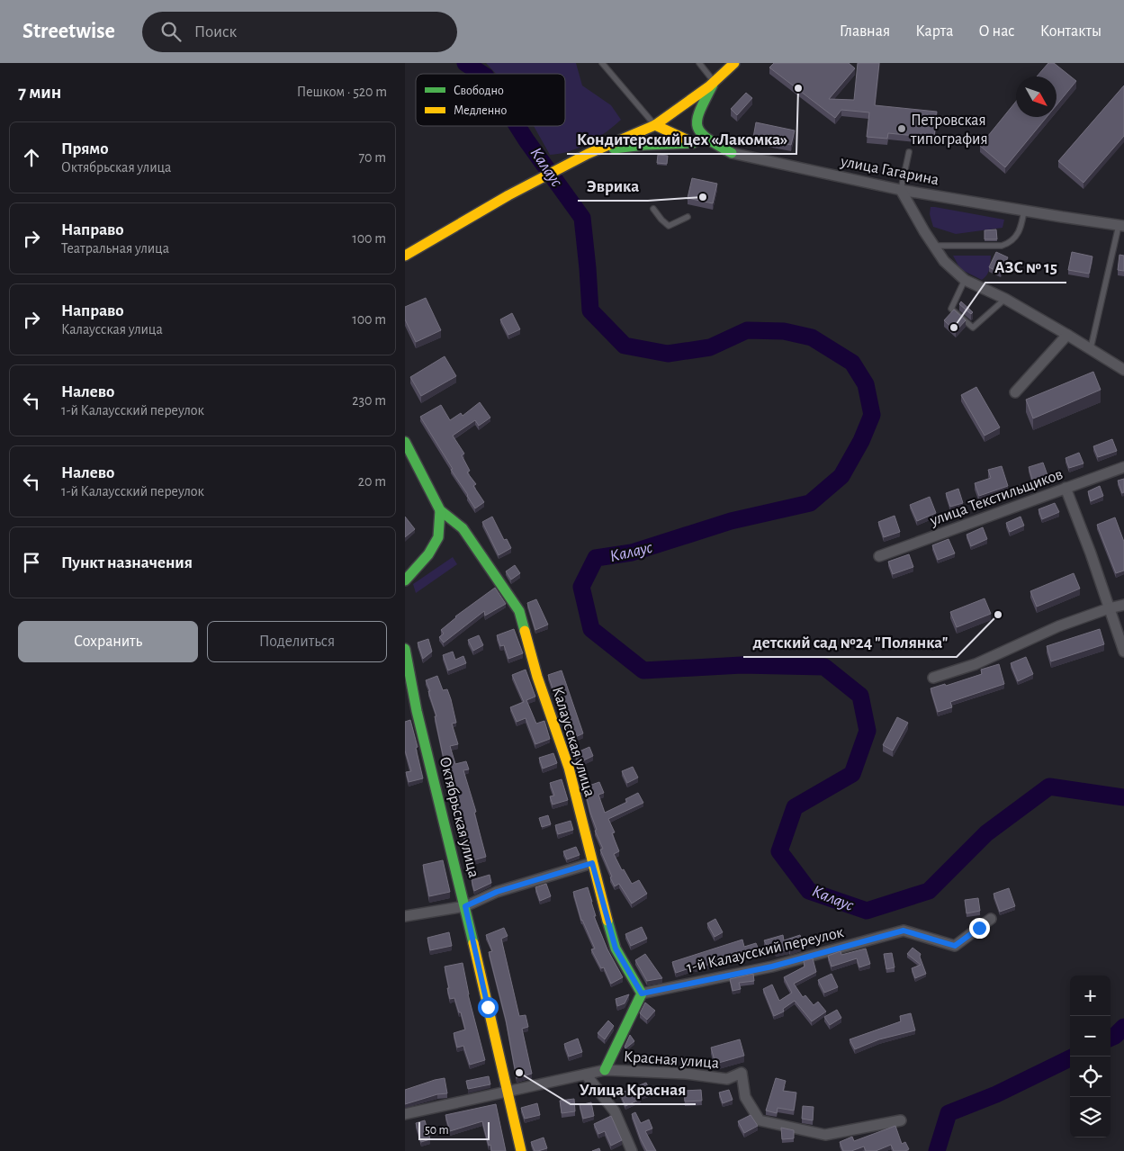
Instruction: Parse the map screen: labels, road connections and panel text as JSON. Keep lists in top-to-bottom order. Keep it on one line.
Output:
{"streets":{"main road":["улица Гагарина","Калаусская улица","Октябрьская улица"],"street":["улица Текстильщиков","1-й Калаусский переулок","Красная улица"]},"crossings":[["Калаусская улица","1-й Калаусский переулок"],["Октябрьская улица","Красная улица"]],"water":["Калаус"],"places":["Кондитерский цех «Лакомка»","Петровская типография","Эврика","АЗС № 15","детский сад №24 \"Полянка\"","Улица Красная"],"legend":["Свободно","Медленно"],"scale_bar":"50 m","north":"bottom right","page":{"header":"Streetwise","search":"Поиск","nav":["Главная","Карта","О нас","Контакты"],"heading":["7 мин","Пешком · 520 m"],"list":[["Прямо","Октябрьская улица","70 m"],["Направо","Театральная улица","100 m"],["Направо","Калаусская улица","100 m"],["Налево","1-й Калаусский переулок","230 m"],["Налево","1-й Калаусский переулок","20 m"],"Пункт назначения"],"buttons":["Сохранить","Поделиться"],"map_buttons":["+","−"],"scale":"50 m"}}
